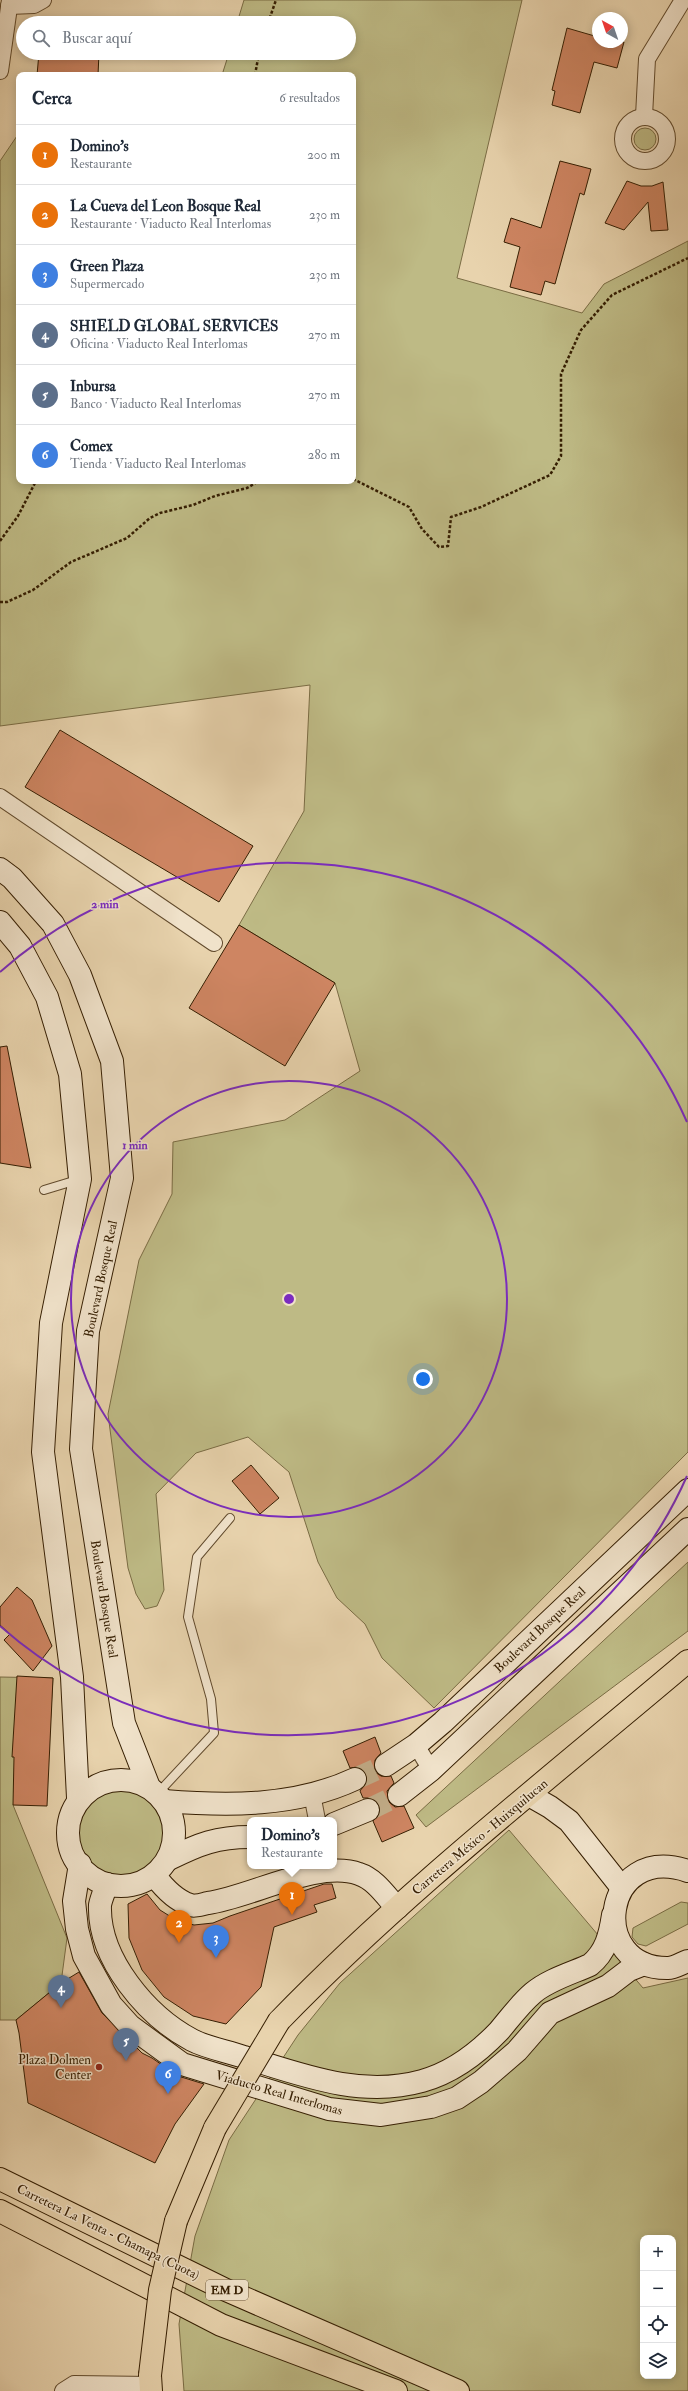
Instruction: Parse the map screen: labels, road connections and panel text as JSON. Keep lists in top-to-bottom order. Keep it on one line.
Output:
{"streets":{"main road":["Boulevard Bosque Real","Carretera México - Huixquilucan","Viaducto Real Interlomas","Carretera La Venta - Chamapa (Cuota)","EM D"]},"crossings":[["Boulevard Bosque Real","Viaducto Real Interlomas"]],"places":["Plaza Dolmen Center"],"north":"top left","page":{"search":"Buscar aquí","heading":["Cerca","6 resultados"],"list":[{"mark":"1","name":"Domino's","note":"Restaurante","value":"200 m"},{"mark":"2","name":"La Cueva del Leon Bosque Real","note":"Restaurante · Viaducto Real Interlomas","value":"230 m"},{"mark":"3","name":"Green Plaza","note":"Supermercado","value":"230 m"},{"mark":"4","name":"SHIELD GLOBAL SERVICES","note":"Oficina · Viaducto Real Interlomas","value":"270 m"},{"mark":"5","name":"Inbursa","note":"Banco · Viaducto Real Interlomas","value":"270 m"},{"mark":"6","name":"Comex","note":"Tienda · Viaducto Real Interlomas","value":"280 m"}],"popup":["Domino's","Restaurante"],"pins":["1","2","3","4","5","6"],"map_buttons":["+","−"]},"rings":["2 min","1 min"]}
